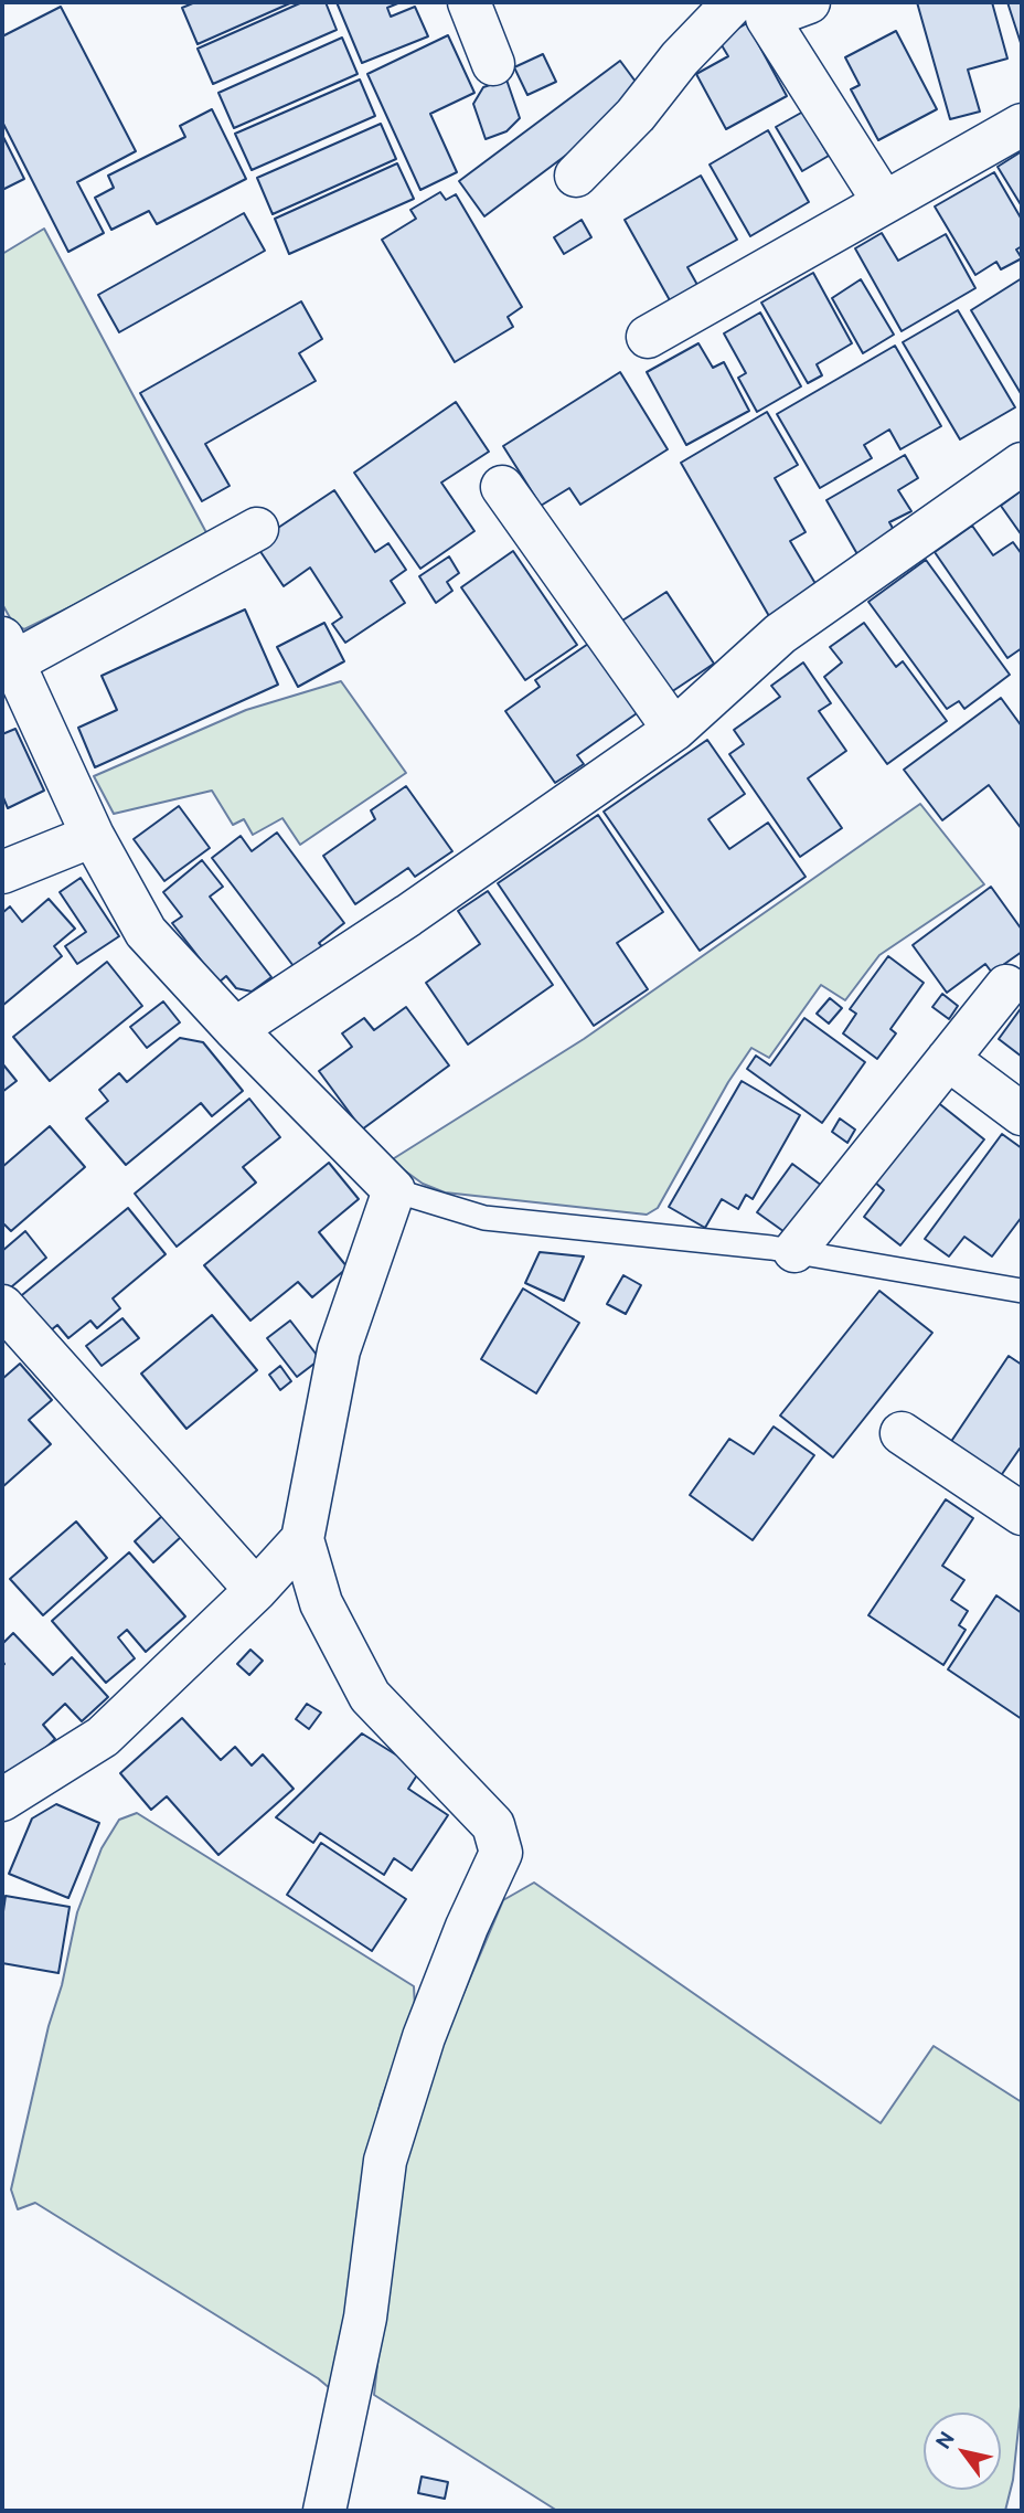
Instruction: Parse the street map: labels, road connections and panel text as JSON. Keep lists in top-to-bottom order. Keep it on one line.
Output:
{"north":"top left"}
